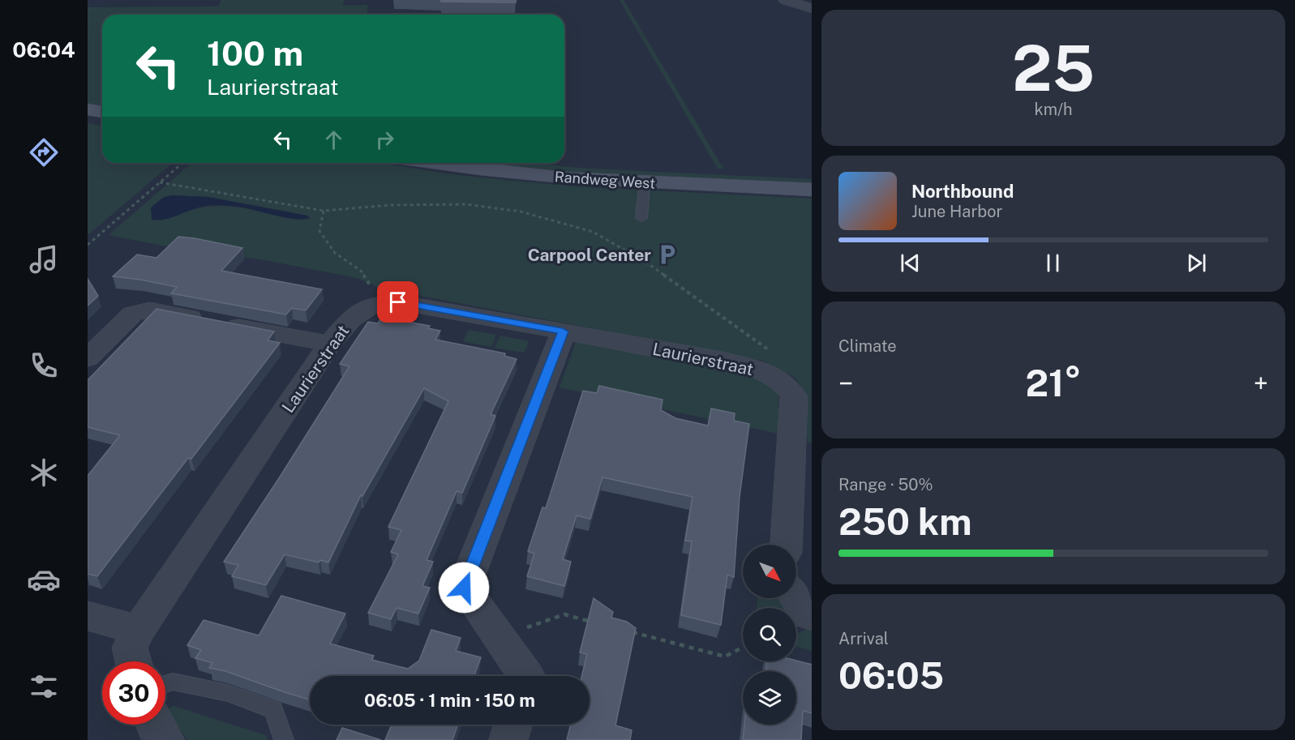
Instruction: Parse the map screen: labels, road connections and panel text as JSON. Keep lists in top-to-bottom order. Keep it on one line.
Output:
{"streets":{"street":["Randweg West","Laurierstraat"]},"places":{"parking":["Carpool Center"]},"north":"bottom right","page":{"tabs":"06:04","tile":[["25","km/h"],"Climate",["Range · 50%","250 km"],["Arrival","06:05"]],"turn":["100 m","Laurierstraat"],"song":["Northbound","June Harbor"],"heat":["−","21°","+"],"limit":"30","trip":"06:05 · 1 min · 150 m"}}
